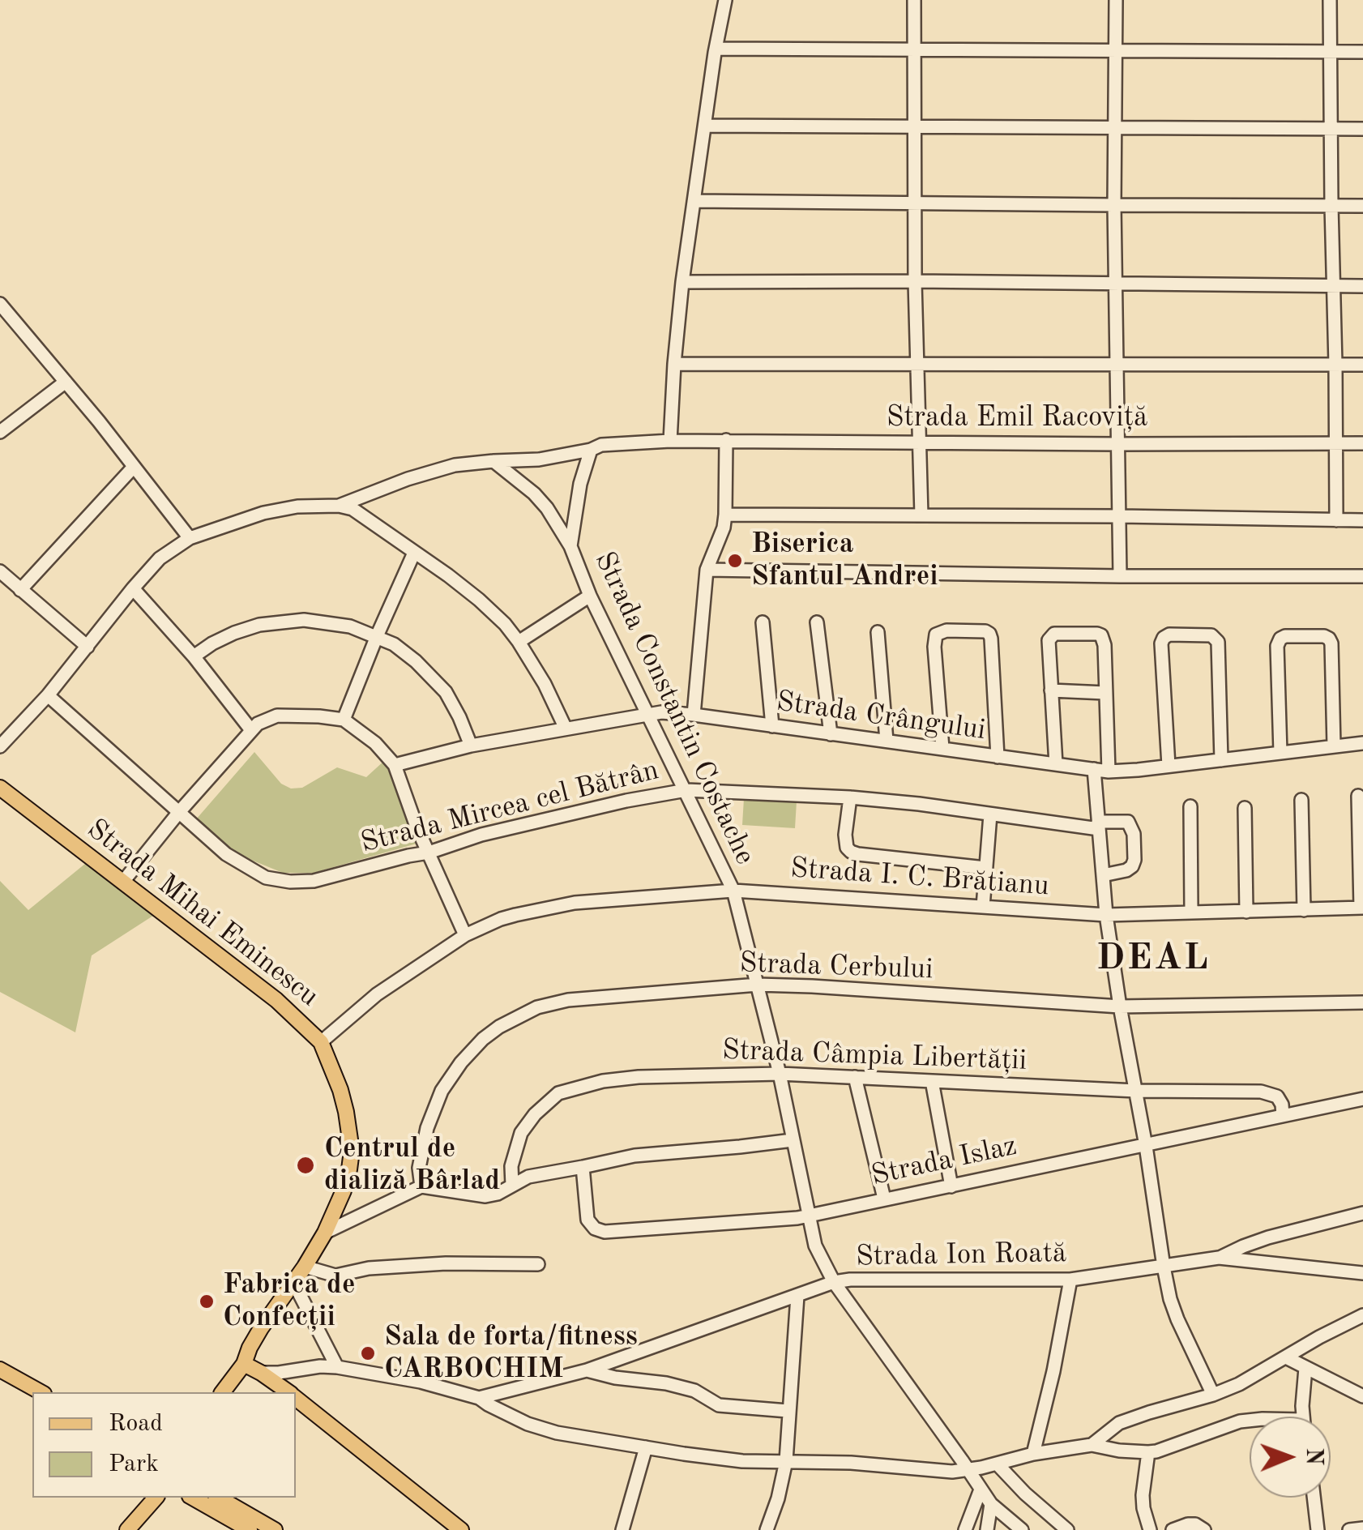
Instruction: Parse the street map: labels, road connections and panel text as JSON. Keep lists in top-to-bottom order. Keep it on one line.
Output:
{"streets":{"main road":["Strada Mihai Eminescu"],"street":["Strada Emil Racoviță","Strada Constantin Costache","Strada Crângului","Strada Mircea cel Bătrân","Strada I. C. Brătianu","Strada Cerbului","Strada Câmpia Libertății","Strada Islaz","Strada Ion Roată"]},"crossings":[["Strada Constantin Costache","Strada Crângului"],["Strada Constantin Costache","Strada Mircea cel Bătrân"],["Strada Constantin Costache","Strada I. C. Brătianu"],["Strada Constantin Costache","Strada Cerbului"],["Strada Constantin Costache","Strada Câmpia Libertății"],["Strada Constantin Costache","Strada Islaz"],["Strada Constantin Costache","Strada Ion Roată"],["Strada I. C. Brătianu","Strada Mihai Eminescu"],["Strada Câmpia Libertății","Strada Islaz"]],"districts":["DEAL"],"places":["Biserica Sfantul Andrei","Centrul de dializă Bârlad","Fabrica de Confecții","Sala de forta/fitness CARBOCHIM"],"legend":["Road","Park"],"north":"right"}
